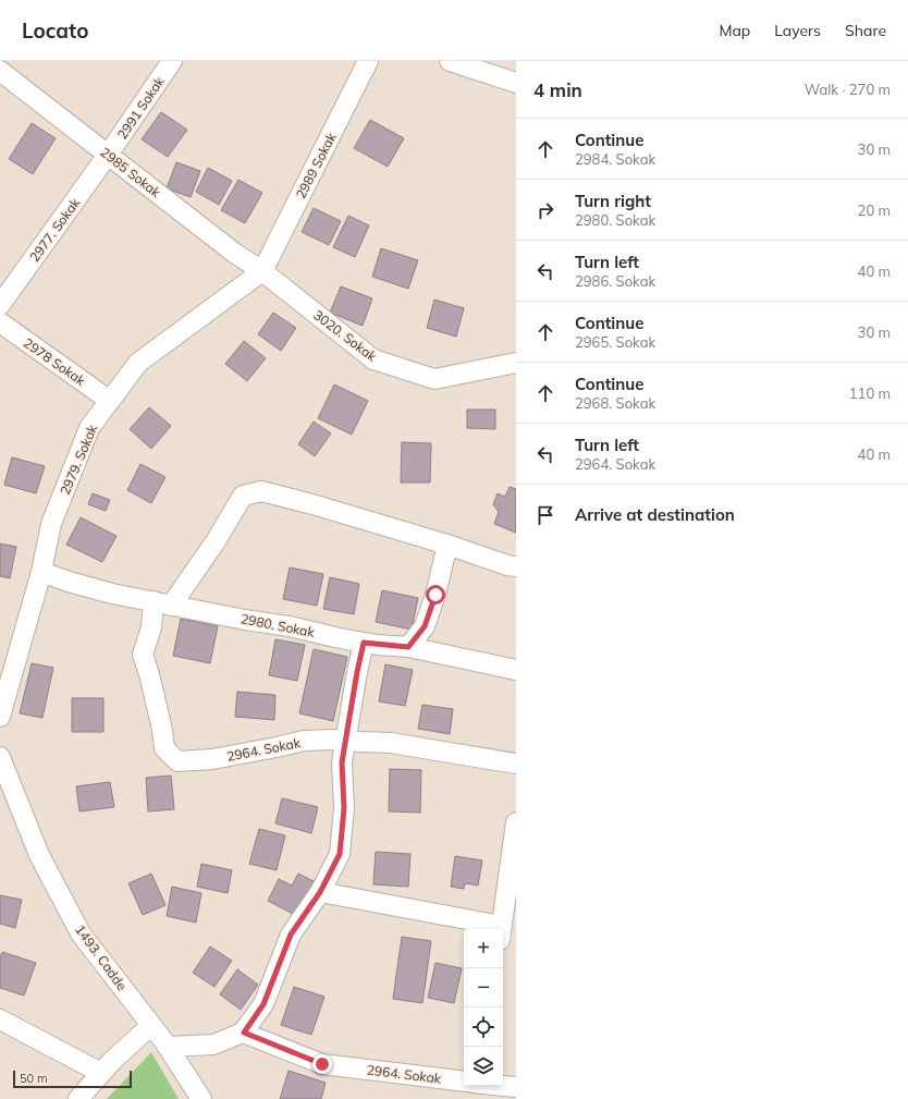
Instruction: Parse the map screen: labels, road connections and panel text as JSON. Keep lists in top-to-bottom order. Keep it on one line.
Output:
{"streets":{"street":["2991 Sokak","2989 Sokak","2985 Sokak","2977. Sokak","3020. Sokak","2978 Sokak","2979. Sokak","2980. Sokak","2964. Sokak","1493. Cadde"]},"crossings":[["2991 Sokak","2985 Sokak"],["2991 Sokak","2977. Sokak"],["2989 Sokak","2985 Sokak"],["2989 Sokak","3020. Sokak"],["2989 Sokak","2979. Sokak"],["2985 Sokak","2977. Sokak"],["2985 Sokak","3020. Sokak"],["2985 Sokak","2979. Sokak"],["3020. Sokak","2979. Sokak"],["2978 Sokak","2979. Sokak"],["2979. Sokak","2980. Sokak"],["2980. Sokak","2964. Sokak"]],"scale_bar":"50 m","page":{"header":"Locato","nav":["Map","Layers","Share"],"heading":["4 min","Walk · 270 m"],"list":[["Continue","2984. Sokak","30 m"],["Turn right","2980. Sokak","20 m"],["Turn left","2986. Sokak","40 m"],["Continue","2965. Sokak","30 m"],["Continue","2968. Sokak","110 m"],["Turn left","2964. Sokak","40 m"],"Arrive at destination"],"map_buttons":["+","−"],"scale":"50 m"}}
